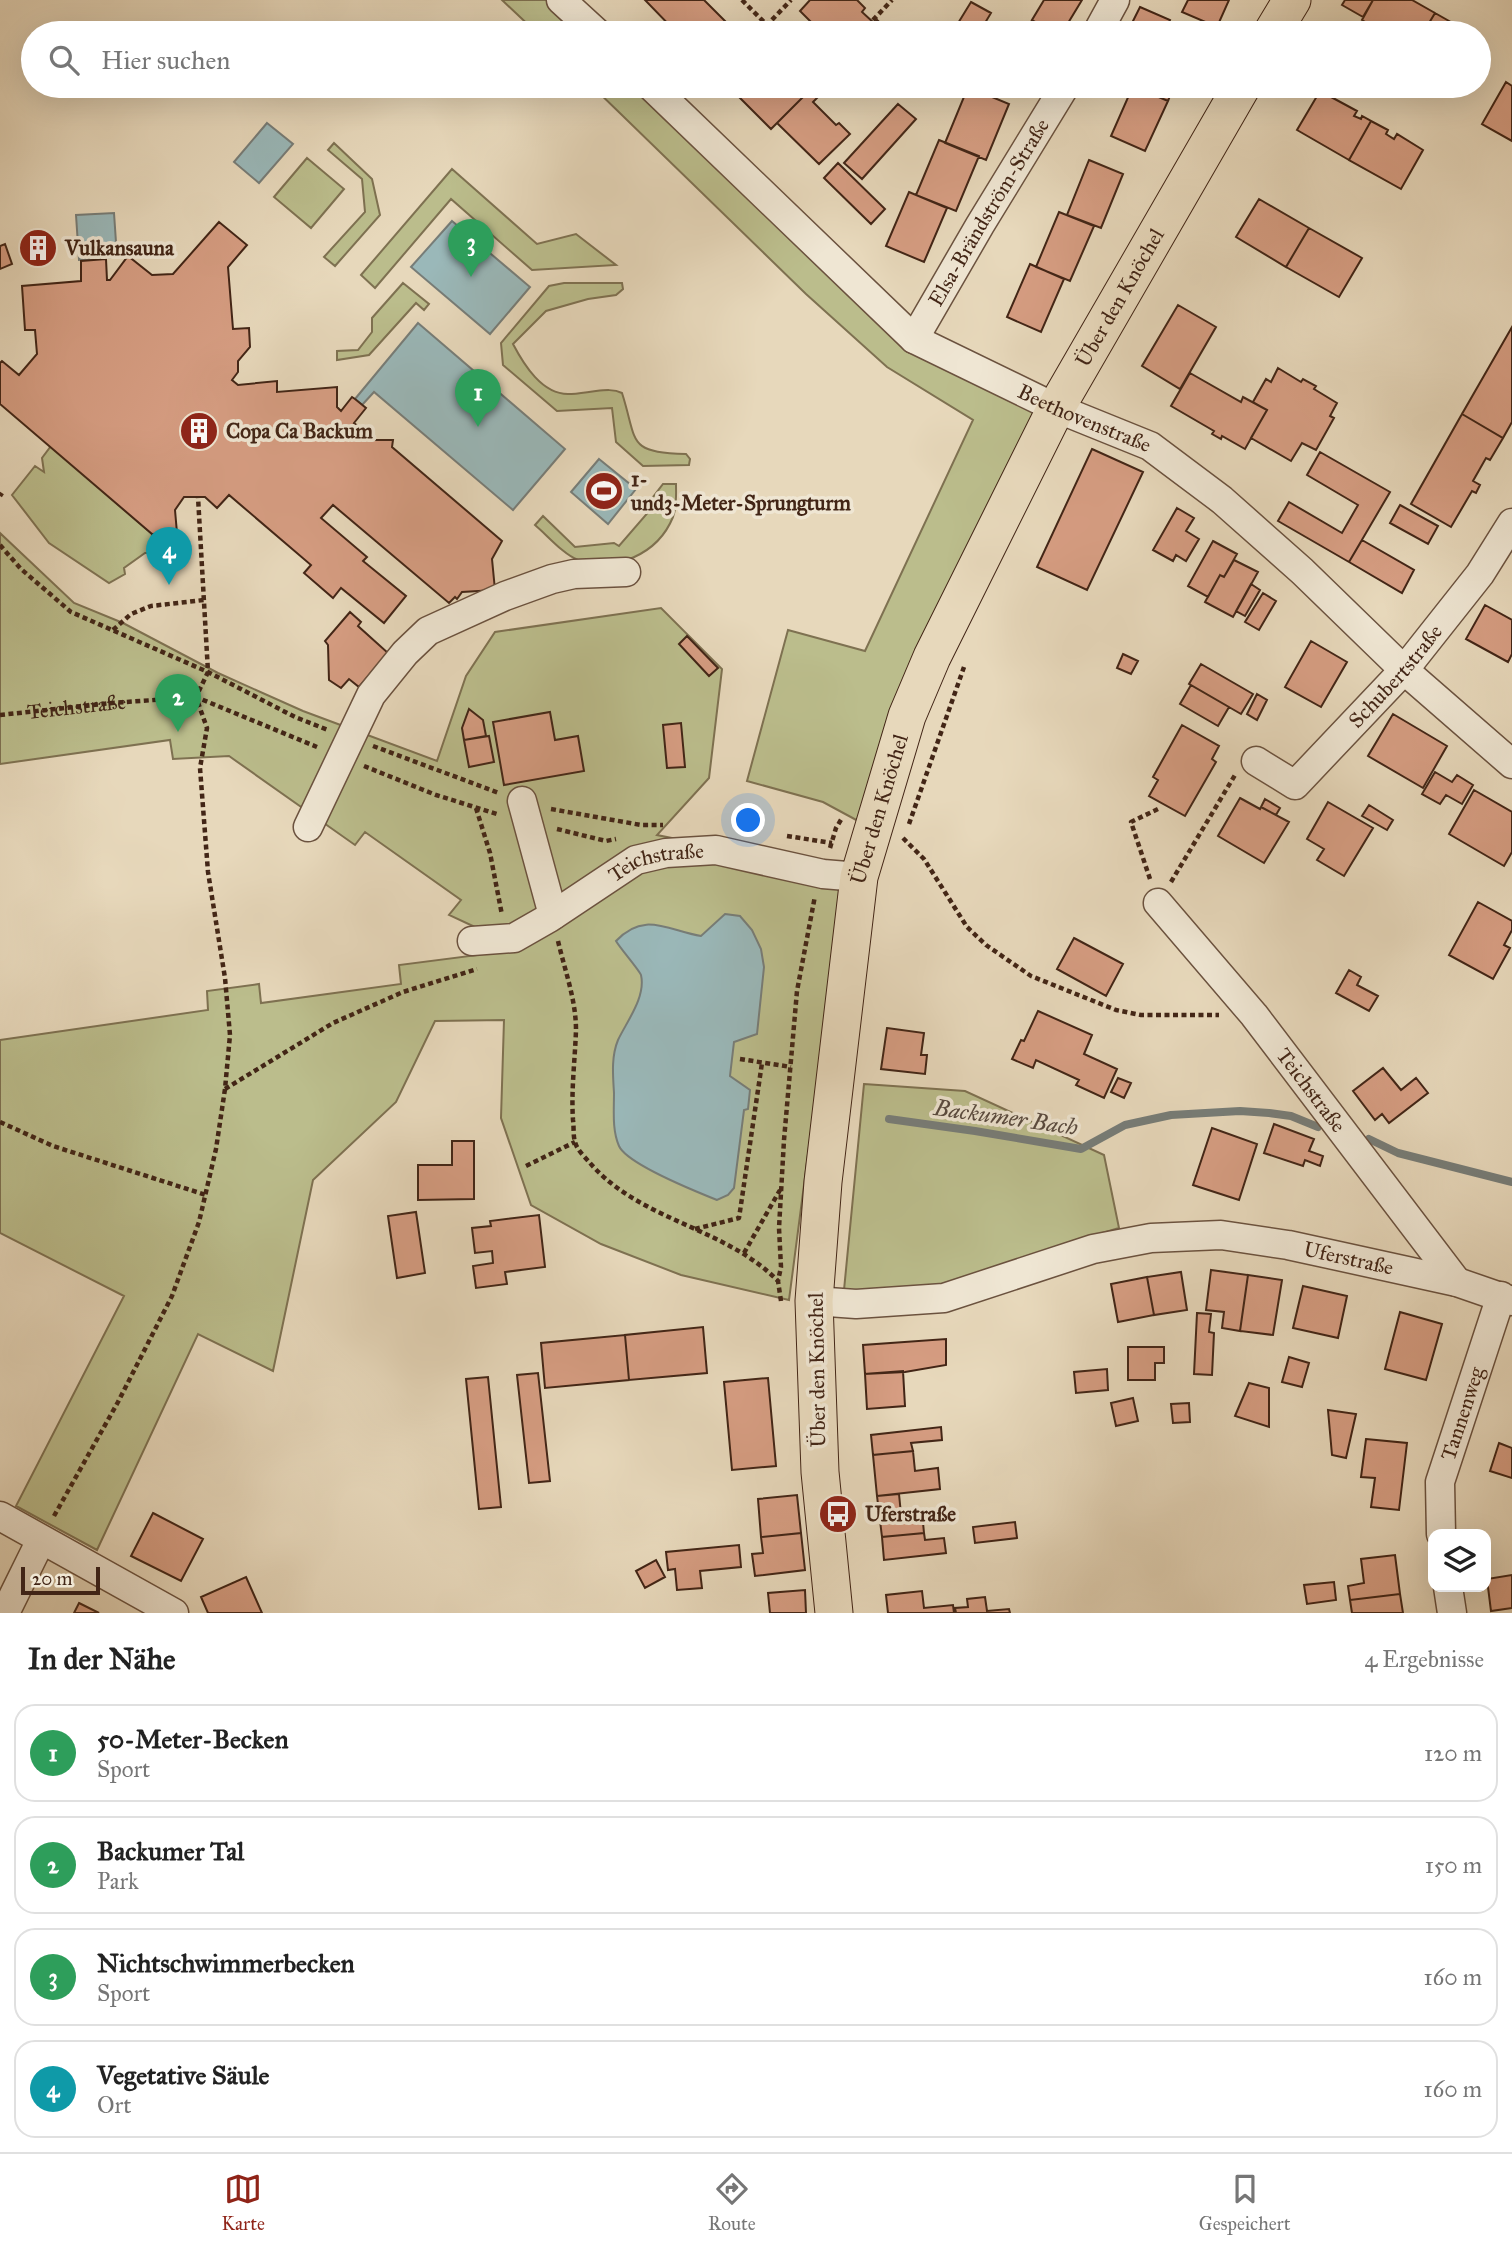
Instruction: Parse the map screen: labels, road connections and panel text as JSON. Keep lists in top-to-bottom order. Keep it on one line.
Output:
{"streets":{"main road":["Über den Knöchel"],"street":["Elsa-Brändström-Straße","Beethovenstraße","Schubertstraße","Teichstraße","Uferstraße","Tannenweg"]},"crossings":[["Elsa-Brändström-Straße","Beethovenstraße"],["Über den Knöchel","Beethovenstraße"],["Über den Knöchel","Teichstraße"],["Über den Knöchel","Uferstraße"],["Beethovenstraße","Schubertstraße"],["Teichstraße","Uferstraße"],["Uferstraße","Tannenweg"]],"water":["Backumer Bach"],"places":{"building":["Vulkansauna","Copa Ca Backum"],"sports":["1- und3-Meter-Sprungturm"],"bus stop":["Uferstraße"]},"scale_bar":"20 m","page":{"search":"Hier suchen","pins":["3","1","4","2"],"scale":"20 m","heading":["In der Nähe","4 Ergebnisse"],"list":[{"mark":"1","name":"50-Meter-Becken","note":"Sport","value":"120 m"},{"mark":"2","name":"Backumer Tal","note":"Park","value":"150 m"},{"mark":"3","name":"Nichtschwimmerbecken","note":"Sport","value":"160 m"},{"mark":"4","name":"Vegetative Säule","note":"Ort","value":"160 m"}],"nav":["Karte","Route","Gespeichert"]}}
